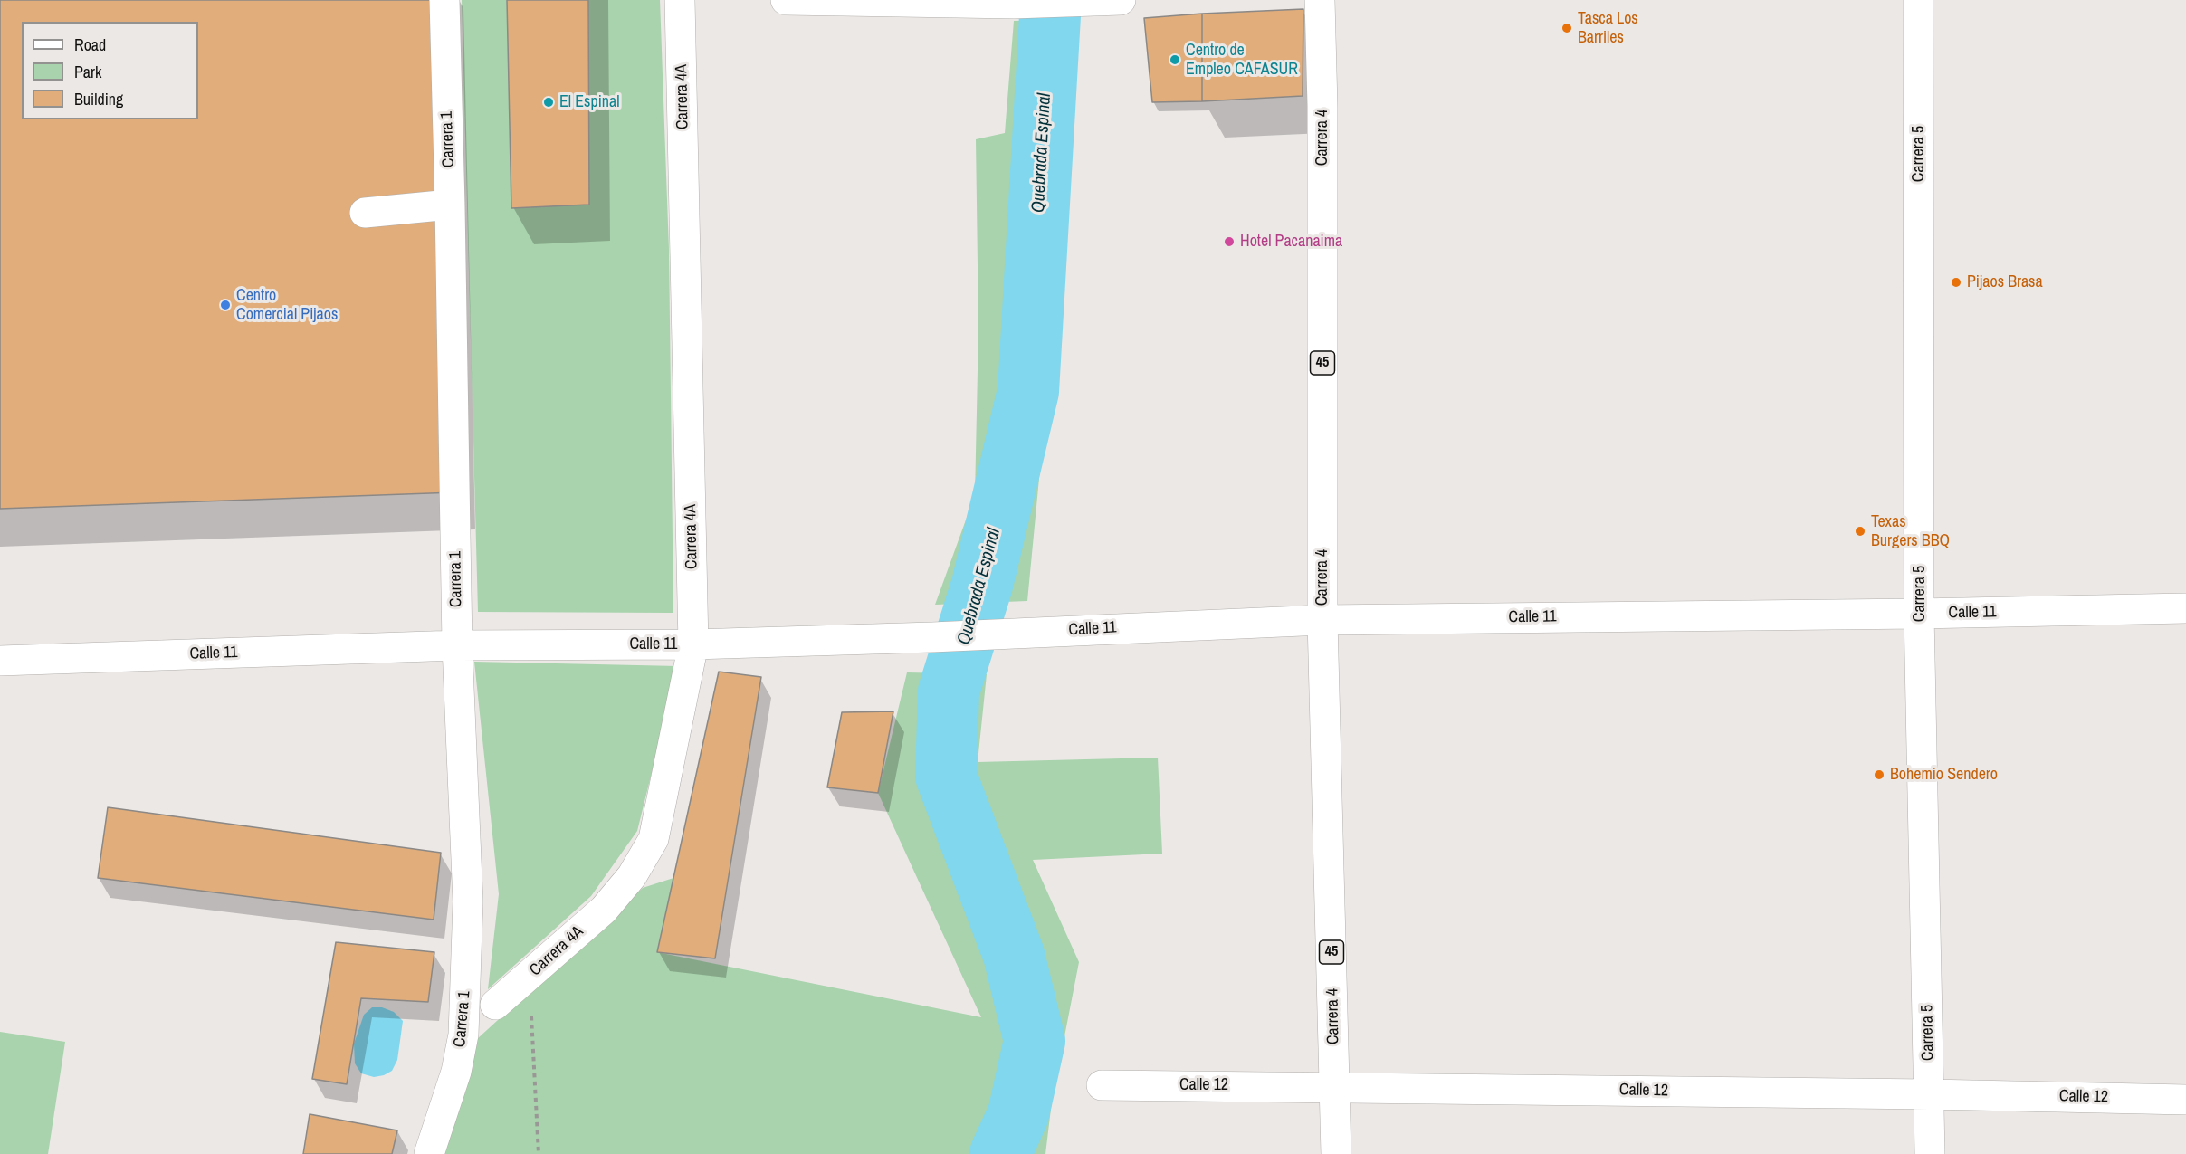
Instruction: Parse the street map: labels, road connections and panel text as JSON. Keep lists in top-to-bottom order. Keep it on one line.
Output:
{"streets":{"street":["Carrera 4A","Carrera 4","Carrera 1","Carrera 5","45","Calle 11","Calle 12"]},"crossings":[["Carrera 4A","Calle 11"],["Carrera 4","Calle 11"],["Carrera 4","Calle 12"],["Carrera 1","Calle 11"],["Carrera 5","Calle 11"],["Carrera 5","Calle 12"]],"water":["Quebrada Espinal"],"places":["Tasca Los Barriles","Centro de Empleo CAFASUR","El Espinal","Hotel Pacanaima","Pijaos Brasa","Centro Comercial Pijaos","Texas Burgers BBQ","Bohemio Sendero"],"legend":["Road","Park","Building"]}
